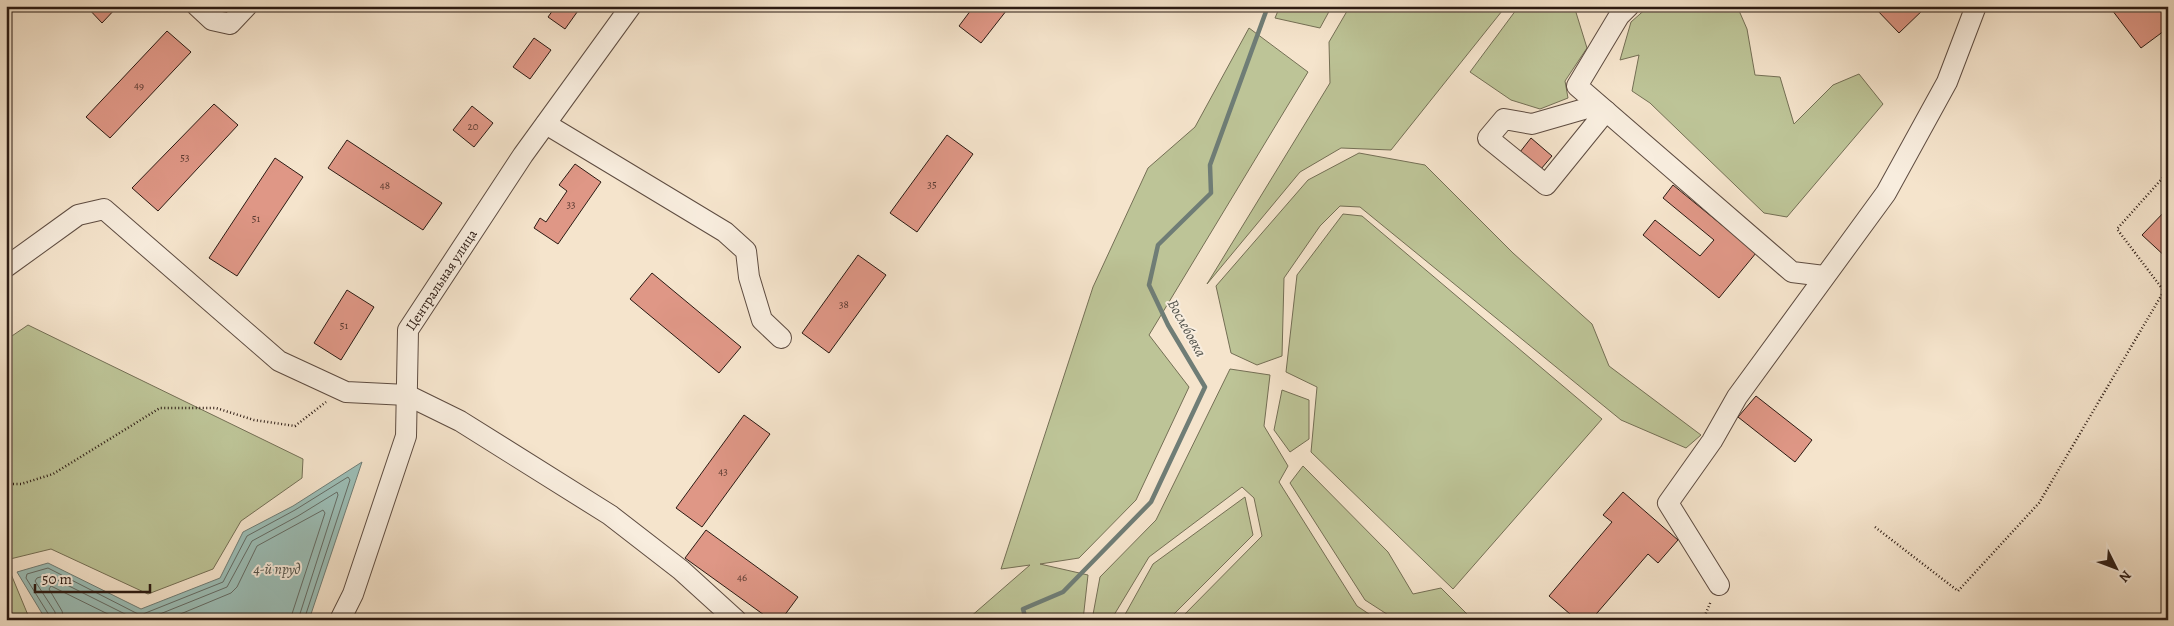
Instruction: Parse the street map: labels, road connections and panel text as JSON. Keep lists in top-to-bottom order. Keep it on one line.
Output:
{"streets":{"street":["Центральная улица"]},"water":["Вослебовка","4-й пруд"],"house_numbers":["49","20","53","35","48","33","51","38","51","43","46"],"scale_bar":"50 m","north":"bottom right"}
